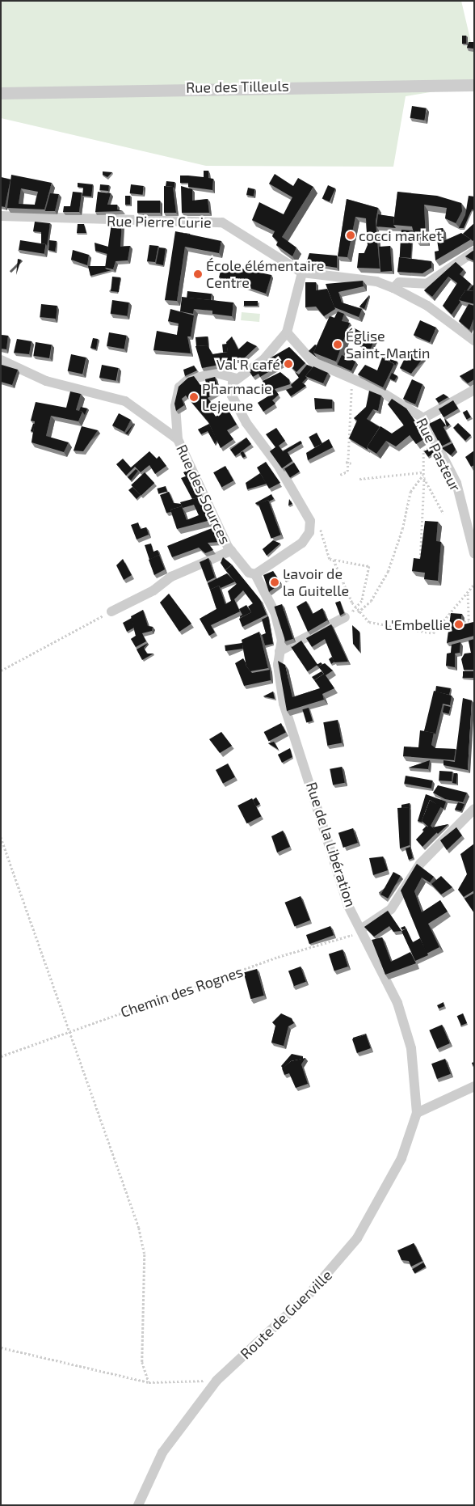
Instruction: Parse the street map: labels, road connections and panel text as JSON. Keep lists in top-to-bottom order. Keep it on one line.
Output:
{"streets":{"street":["Rue des Tilleuls","Rue Pierre Curie","Rue Pasteur","Rue des Sources","Rue de la Libération","Route de Guerville"],"path":["Chemin des Rognes"]},"crossings":[["Rue des Sources","Rue de la Libération"],["Rue de la Libération","Chemin des Rognes"],["Rue de la Libération","Route de Guerville"]],"places":["cocci market","École élémentaire Centre","Église Saint-Martin","Val'R café","Pharmacie Lejeune","Lavoir de la Guitelle","L'Embellie"]}
